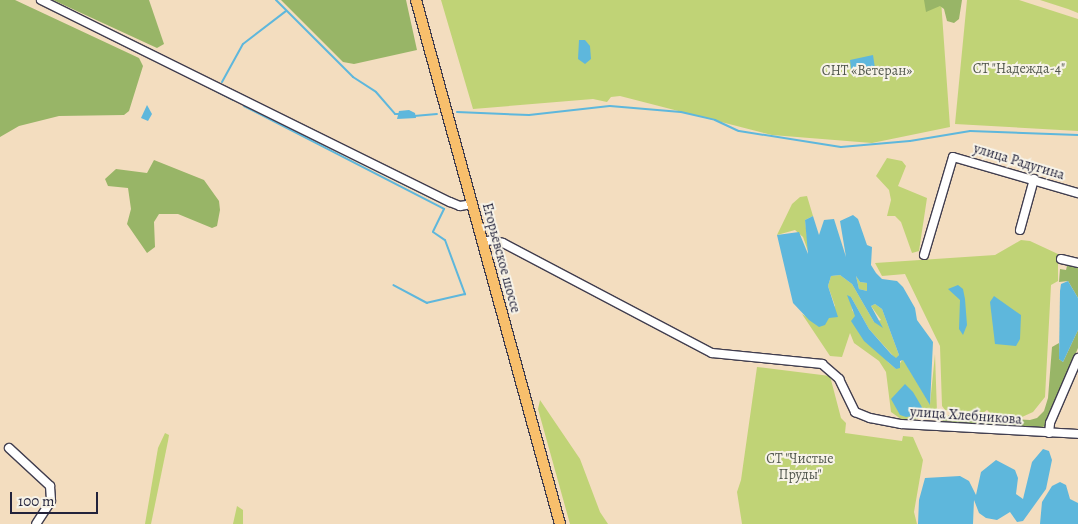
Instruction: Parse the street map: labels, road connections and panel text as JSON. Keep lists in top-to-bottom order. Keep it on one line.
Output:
{"streets":{"main road":["Егорьевское шоссе"],"street":["улица Радугина","улица Хлебникова"]},"crossings":[["Егорьевское шоссе","улица Хлебникова"]],"parks":["СТ \"Надежда-4\"","СНТ «Ветеран»","СТ \"Чистые Пруды\""],"scale_bar":"100 m"}
